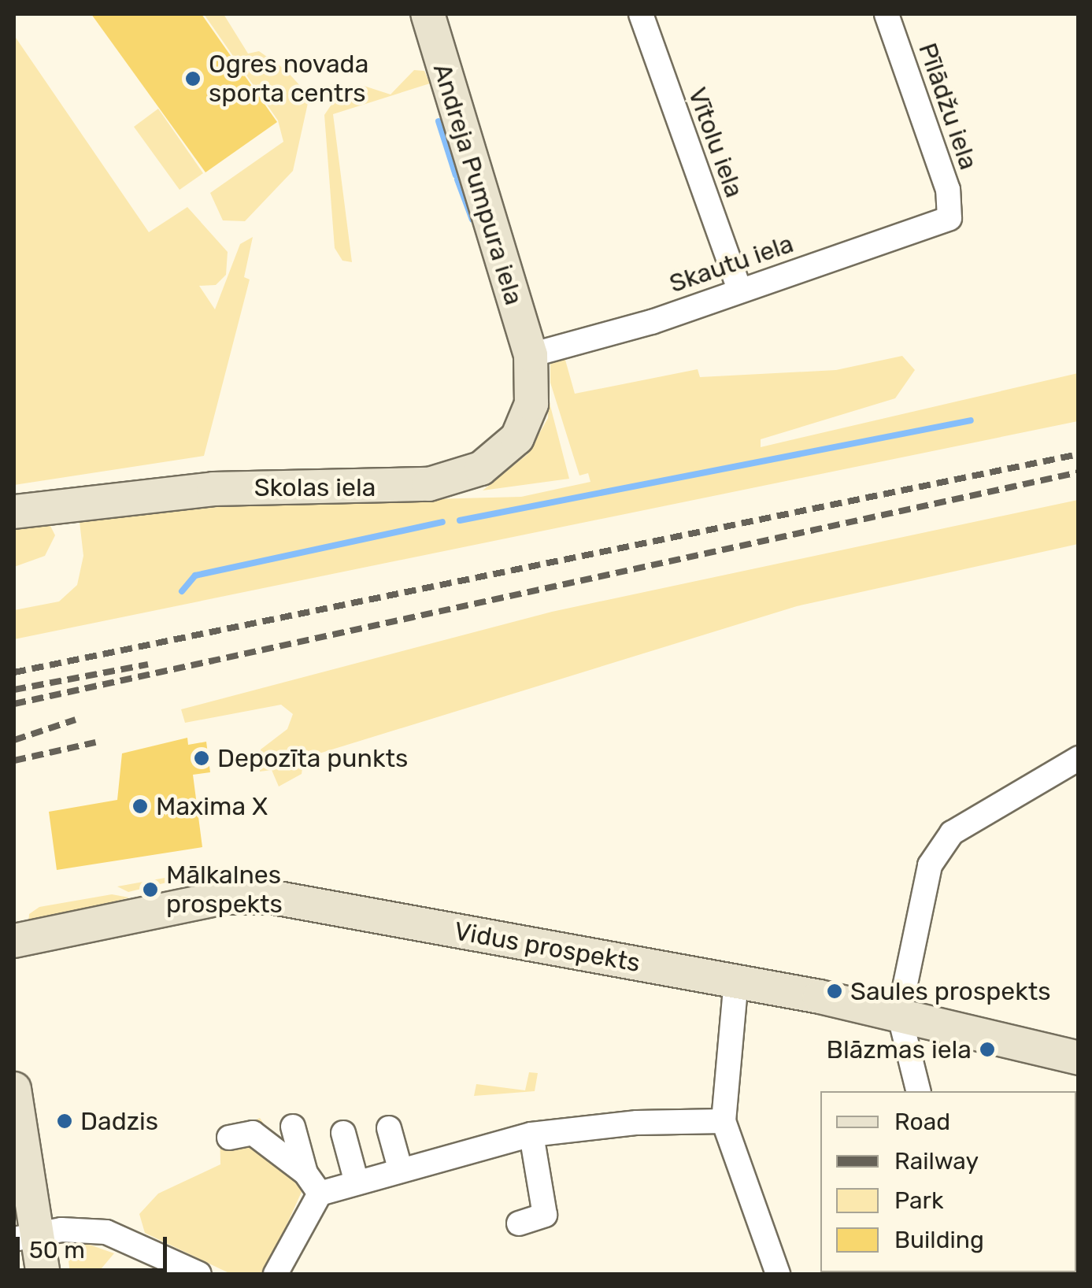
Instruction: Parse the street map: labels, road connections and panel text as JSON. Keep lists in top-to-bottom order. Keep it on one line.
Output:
{"streets":{"main road":["Andreja Pumpura iela","Skolas iela","Vidus prospekts"],"street":["Pīlādžu iela","Vītolu iela","Skautu iela"]},"crossings":[["Pīlādžu iela","Skautu iela"],["Vītolu iela","Skautu iela"],["Andreja Pumpura iela","Skautu iela"],["Andreja Pumpura iela","Skolas iela"],["Skautu iela","Skolas iela"]],"places":["Ogres novada sporta centrs","Depozīta punkts","Maxima X","Mālkalnes prospekts","Saules prospekts","Blāzmas iela","Dadzis"],"legend":["Road","Railway","Park","Building"],"scale_bar":"50 m"}
